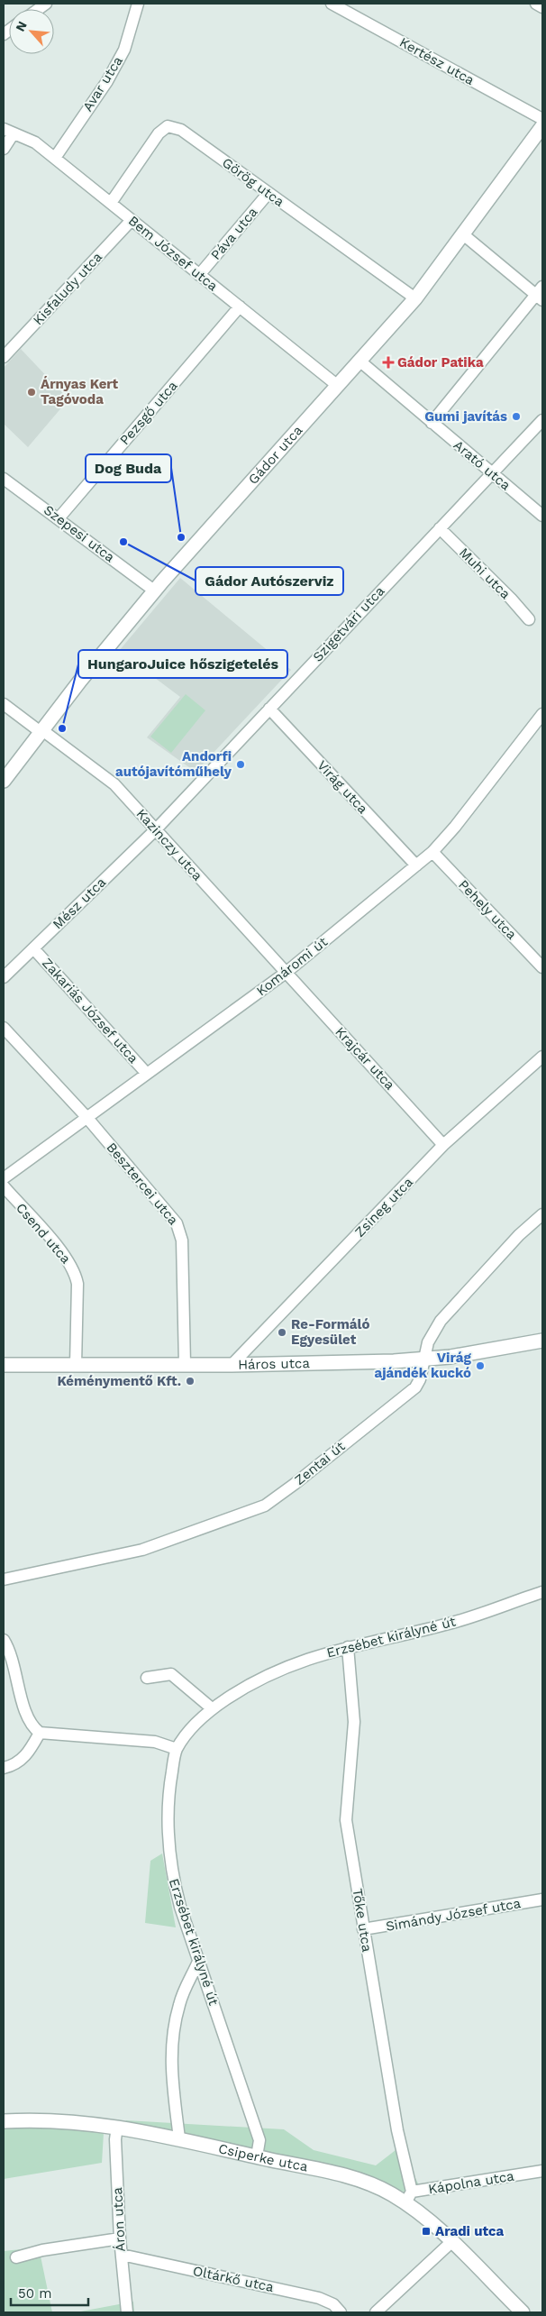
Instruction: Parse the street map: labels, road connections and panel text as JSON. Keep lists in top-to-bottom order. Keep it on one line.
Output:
{"streets":{"street":["Kertész utca","Avar utca","Görög utca","Páva utca","Bem József utca","Kisfaludy utca","Pezsgő utca","Gádor utca","Arató utca","Szepesi utca","Muhi utca","Szigetvári utca","Virág utca","Kazinczy utca","Mész utca","Pehely utca","Komáromi út","Zakariás József utca","Krajcár utca","Besztercei utca","Zsineg utca","Csend utca","Háros utca","Zentai út","Erzsébet királyné út","Simándy József utca","Tőke utca","Csiperke utca","Kápolna utca","Áron utca","Oltárkő utca"]},"crossings":[["Avar utca","Bem József utca"],["Görög utca","Páva utca"],["Görög utca","Bem József utca"],["Görög utca","Gádor utca"],["Páva utca","Bem József utca"],["Bem József utca","Kisfaludy utca"],["Bem József utca","Pezsgő utca"],["Bem József utca","Gádor utca"],["Pezsgő utca","Szepesi utca"],["Gádor utca","Arató utca"],["Gádor utca","Szepesi utca"],["Gádor utca","Kazinczy utca"],["Arató utca","Szigetvári utca"],["Muhi utca","Szigetvári utca"],["Szigetvári utca","Virág utca"],["Szigetvári utca","Kazinczy utca"],["Szigetvári utca","Mész utca"],["Virág utca","Komáromi út"],["Kazinczy utca","Mész utca"],["Kazinczy utca","Komáromi út"],["Kazinczy utca","Krajcár utca"],["Mész utca","Zakariás József utca"],["Pehely utca","Komáromi út"],["Komáromi út","Zakariás József utca"],["Komáromi út","Krajcár utca"],["Komáromi út","Besztercei utca"],["Krajcár utca","Zsineg utca"],["Besztercei utca","Háros utca"],["Zsineg utca","Háros utca"],["Csend utca","Háros utca"],["Háros utca","Zentai út"],["Erzsébet királyné út","Tőke utca"],["Erzsébet királyné út","Csiperke utca"],["Simándy József utca","Tőke utca"],["Tőke utca","Csiperke utca"],["Tőke utca","Kápolna utca"],["Csiperke utca","Kápolna utca"],["Csiperke utca","Áron utca"],["Áron utca","Oltárkő utca"]],"places":{"health":["Gádor Patika"],"other":["Árnyas Kert Tagóvoda","Gumi javítás","Dog Buda","Gádor Autószerviz","HungaroJuice hőszigetelés","Andorfi autójavítóműhely","Re-Formáló Egyesület","Virág ajándék kuckó","Kéménymentő Kft."],"transit":["Aradi utca"]},"scale_bar":"50 m","north":"top left"}
